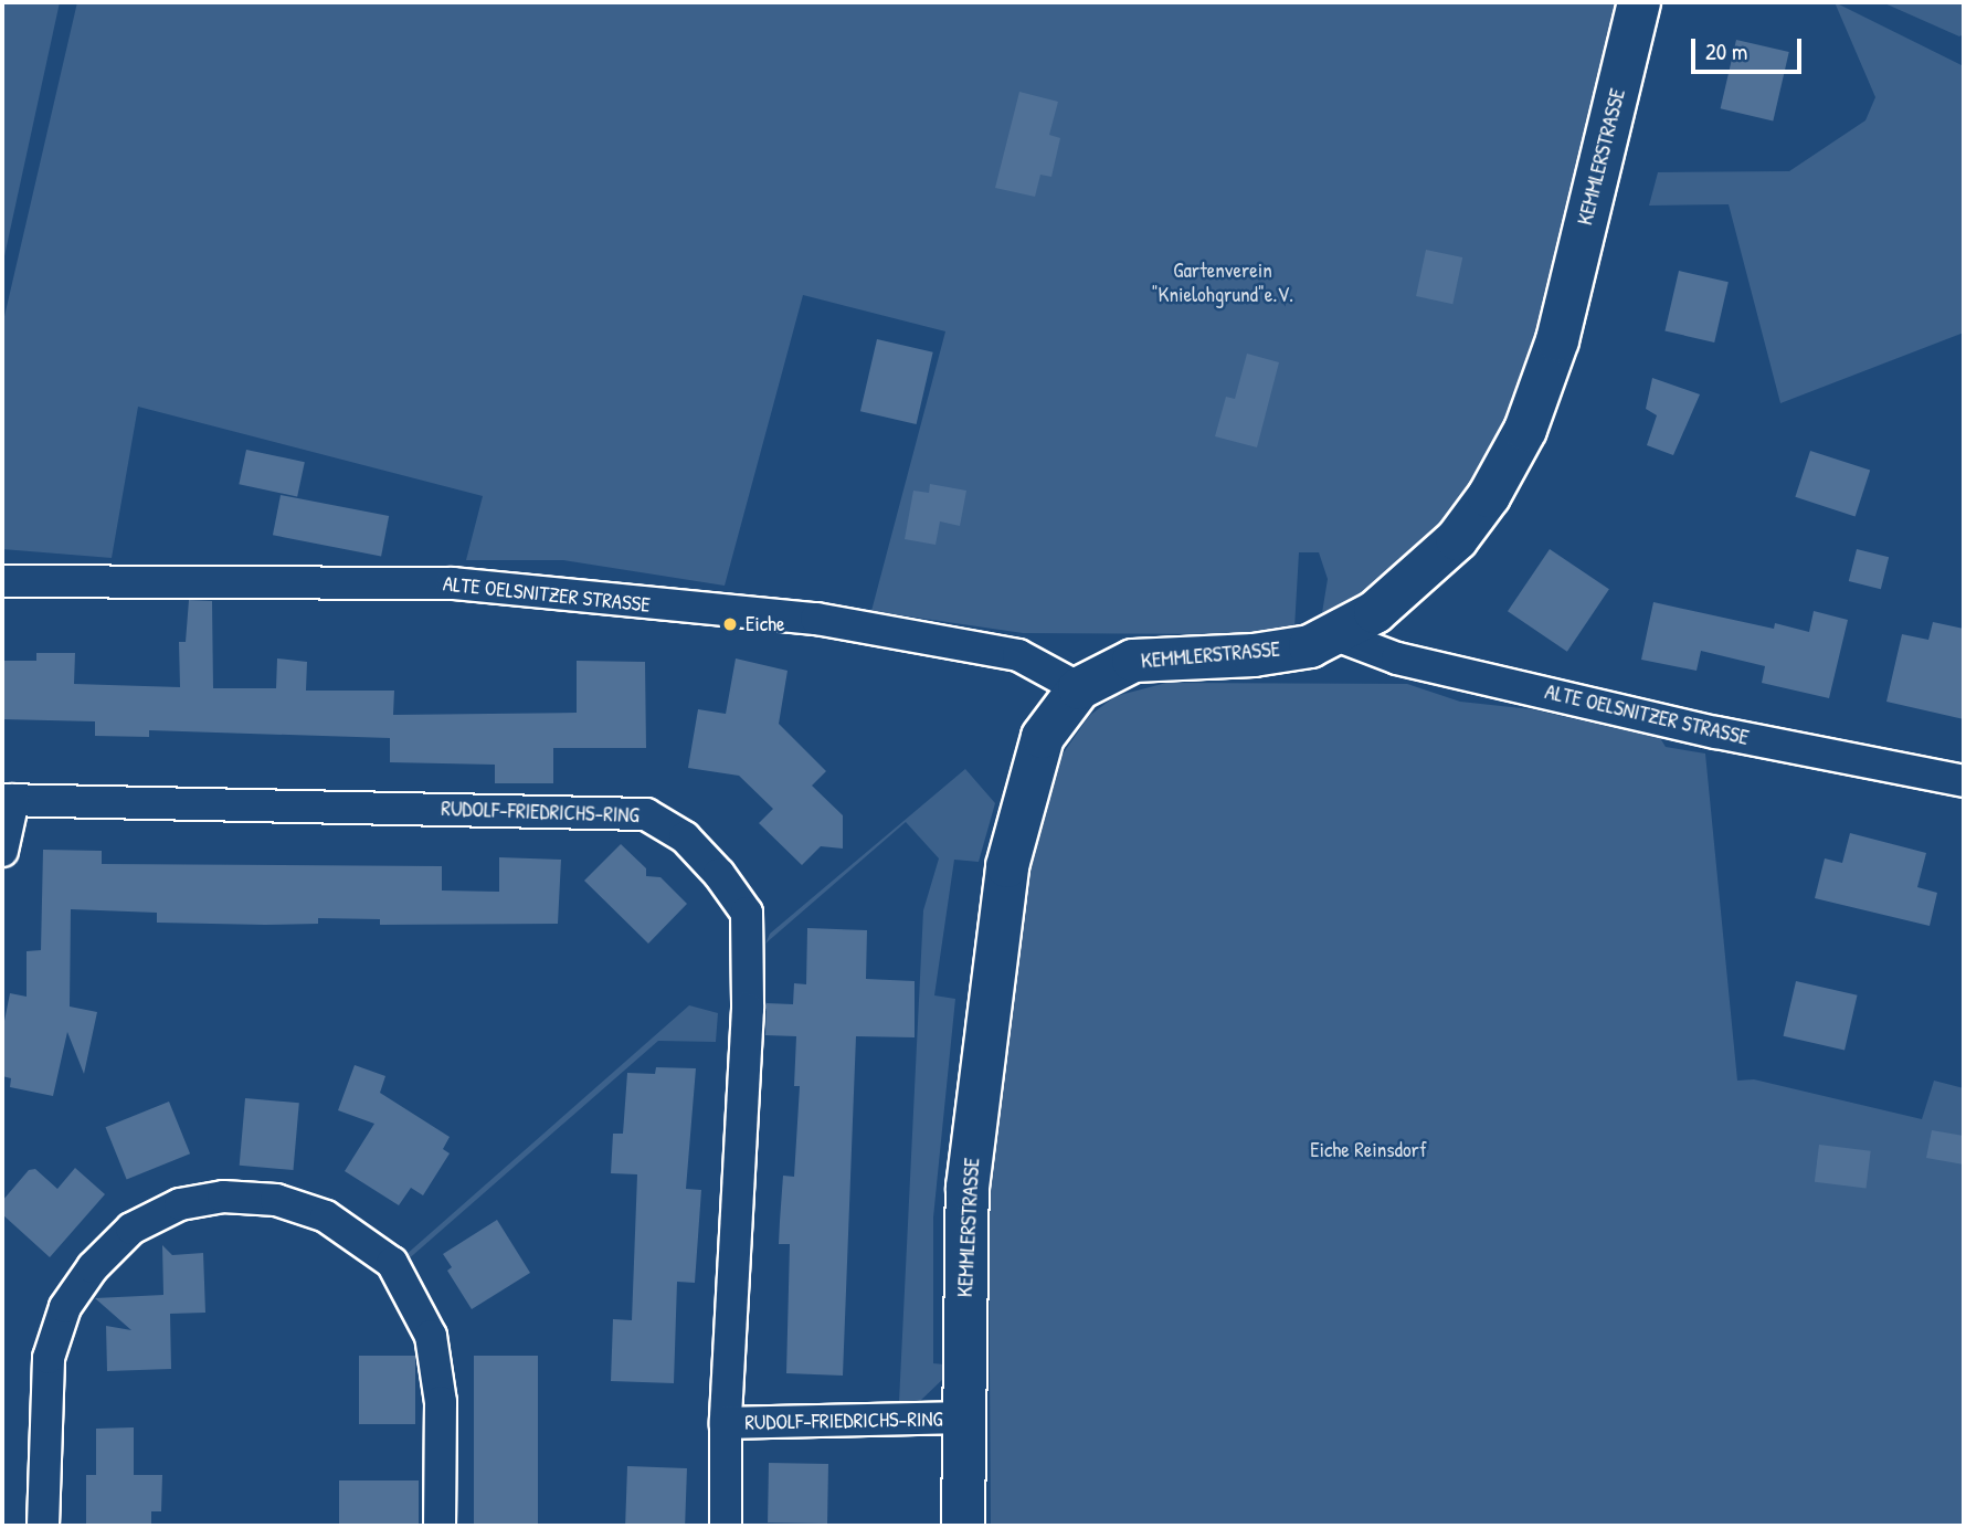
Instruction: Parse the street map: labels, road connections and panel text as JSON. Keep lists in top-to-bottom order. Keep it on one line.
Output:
{"streets":{"street":["KEMMLERSTRASSE","ALTE OELSNITZER STRASSE","RUDOLF-FRIEDRICHS-RING"]},"crossings":[["KEMMLERSTRASSE","ALTE OELSNITZER STRASSE"],["KEMMLERSTRASSE","RUDOLF-FRIEDRICHS-RING"]],"parks":["Gartenverein \"Knielohgrund\"e.V.","Eiche Reinsdorf"],"places":["Eiche"],"scale_bar":"20 m"}
